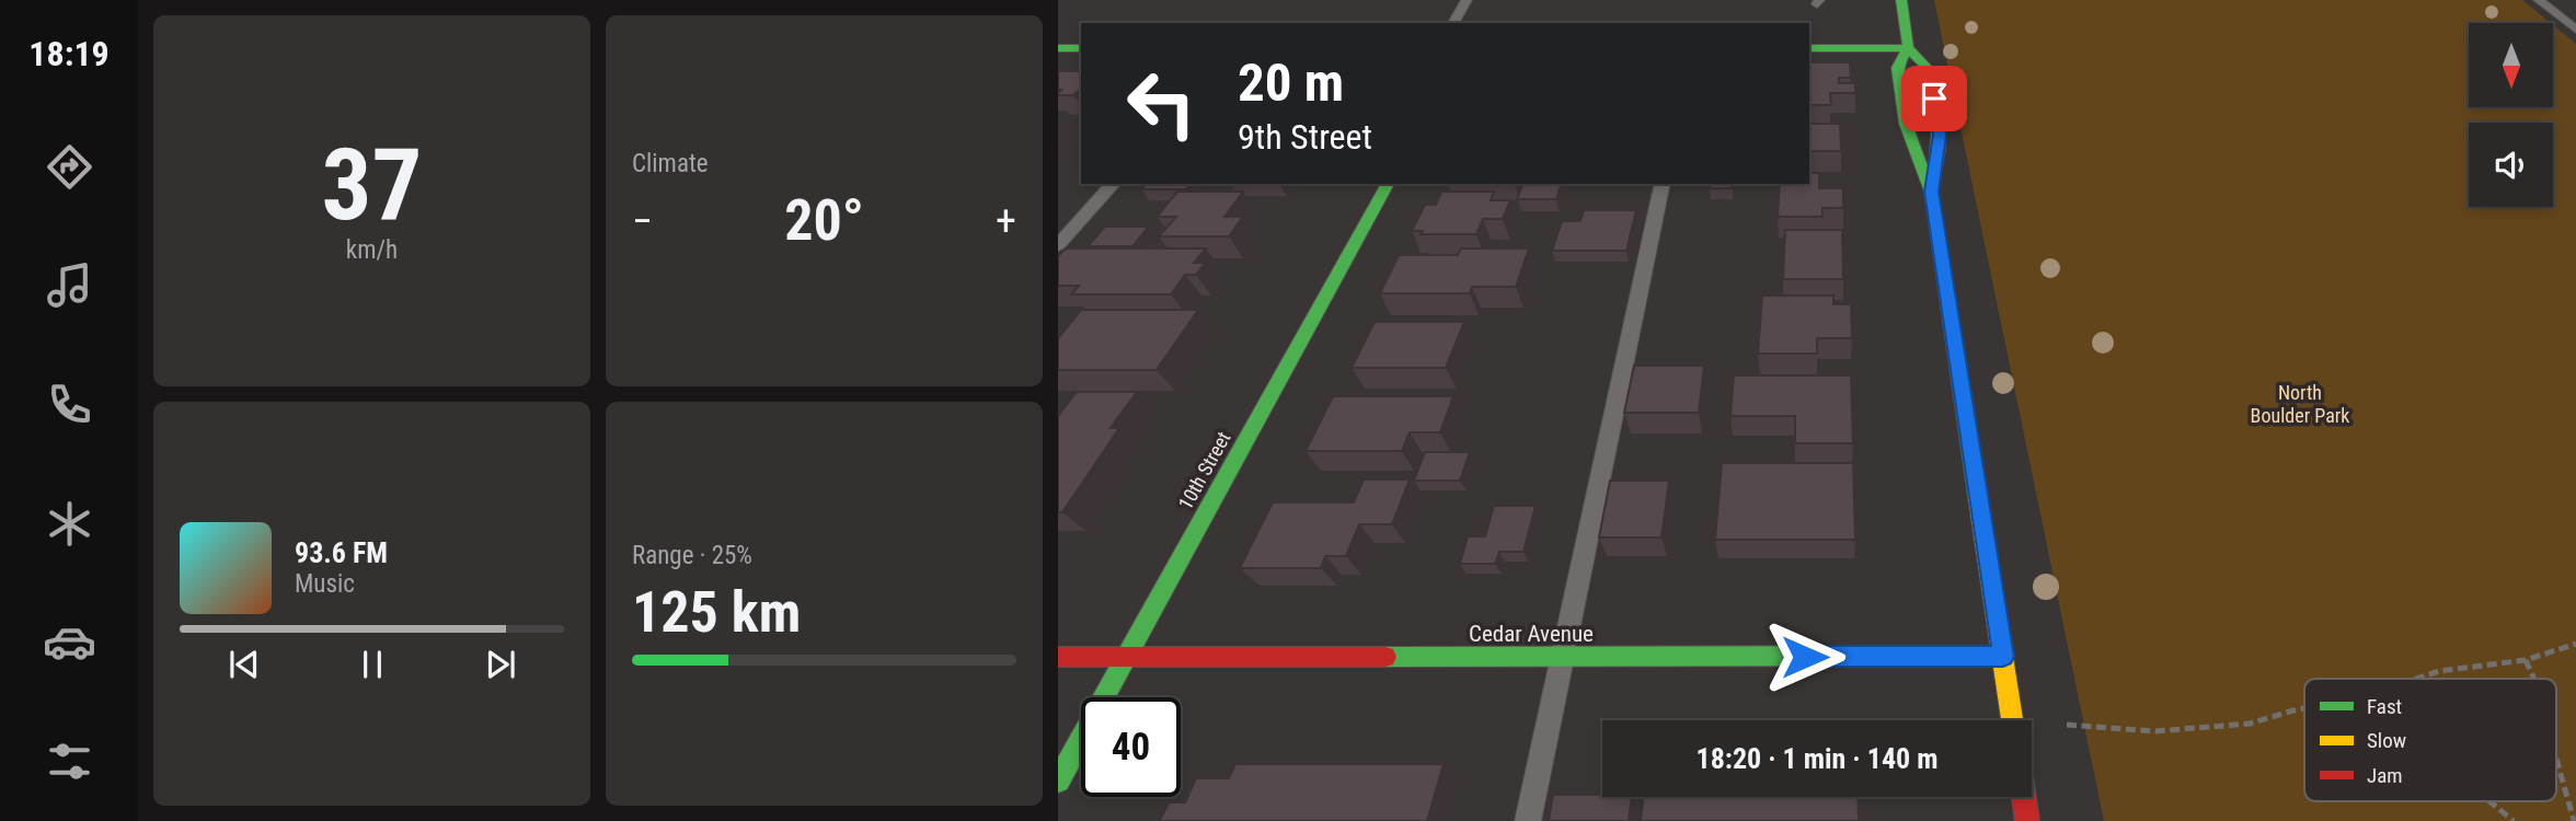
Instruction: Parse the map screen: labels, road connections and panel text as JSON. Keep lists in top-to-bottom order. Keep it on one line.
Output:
{"streets":{"street":["10th Street","Cedar Avenue"]},"crossings":[["10th Street","Cedar Avenue"]],"parks":["North Boulder Park"],"legend":["Fast","Slow","Jam"],"north":"bottom","page":{"tabs":"18:19","tile":[["37","km/h"],"Climate",["Range · 25%","125 km"]],"turn":["20 m","9th Street"],"heat":["−","20°","+"],"song":["93.6 FM","Music"],"limit":"40","trip":"18:20 · 1 min · 140 m"}}
